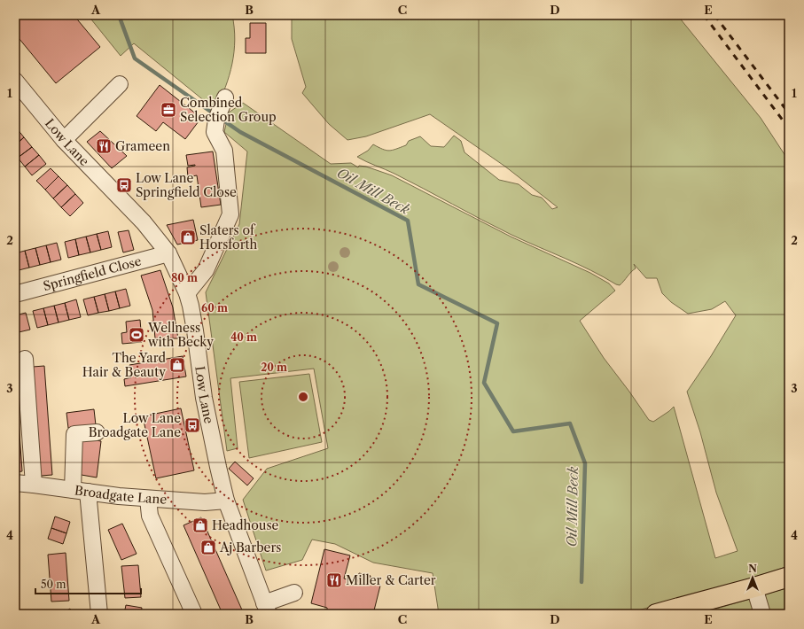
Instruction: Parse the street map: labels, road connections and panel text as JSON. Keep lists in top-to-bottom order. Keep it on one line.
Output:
{"streets":{"street":["Low Lane","Springfield Close","Broadgate Lane"]},"crossings":[["Low Lane","Springfield Close"],["Low Lane","Broadgate Lane"]],"water":["Oil Mill Beck"],"places":{"office":["Combined Selection Group"],"restaurant":["Grameen","Miller & Carter"],"bus stop":["Low Lane Springfield Close","Low Lane Broadgate Lane"],"shop":["Slaters of Horsforth","The Yard Hair & Beauty","Headhouse","Aj Barbers"],"sports":["Wellness with Becky"]},"scale_bar":"50 m","north":"top","grid":{"columns":["A","B","C","D","E"],"rows":["1","2","3","4"]},"rings":["80 m","60 m","40 m","20 m"]}
